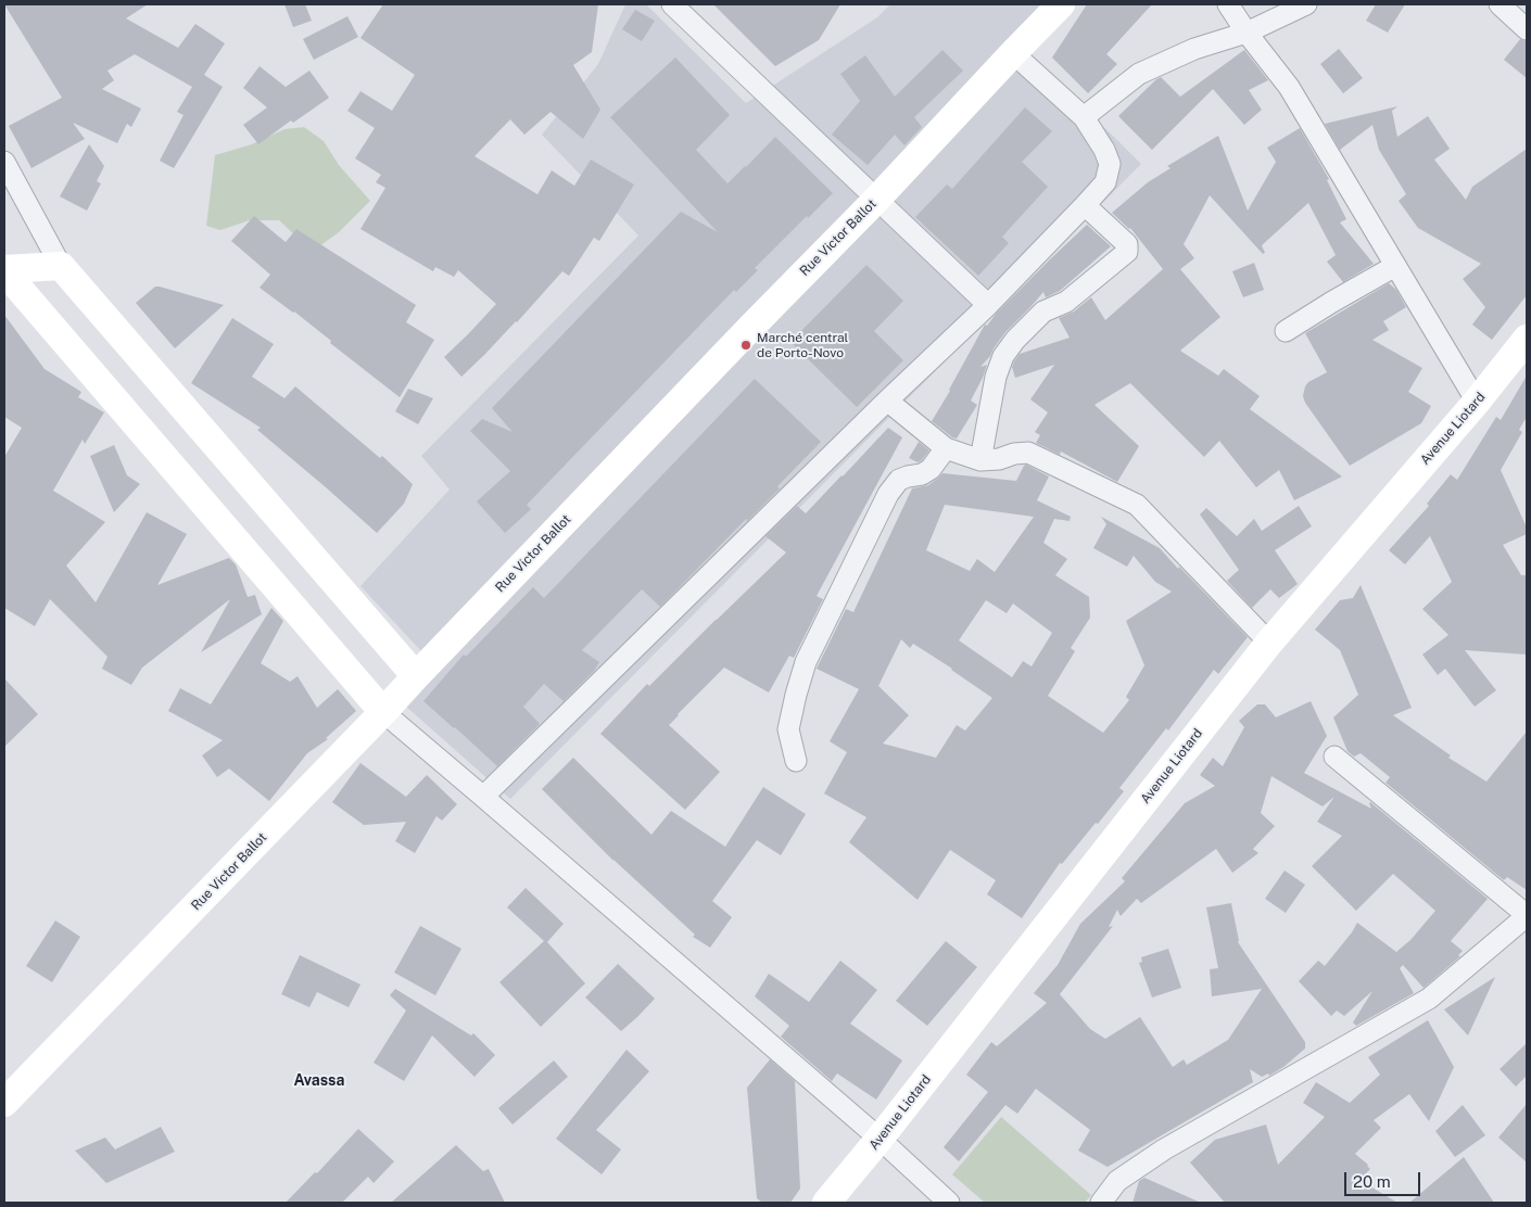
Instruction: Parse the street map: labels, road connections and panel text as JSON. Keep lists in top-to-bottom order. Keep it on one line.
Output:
{"streets":{"street":["Rue Victor Ballot","Avenue Liotard"]},"districts":["Avassa"],"places":["Marché central de Porto-Novo"],"scale_bar":"20 m"}
